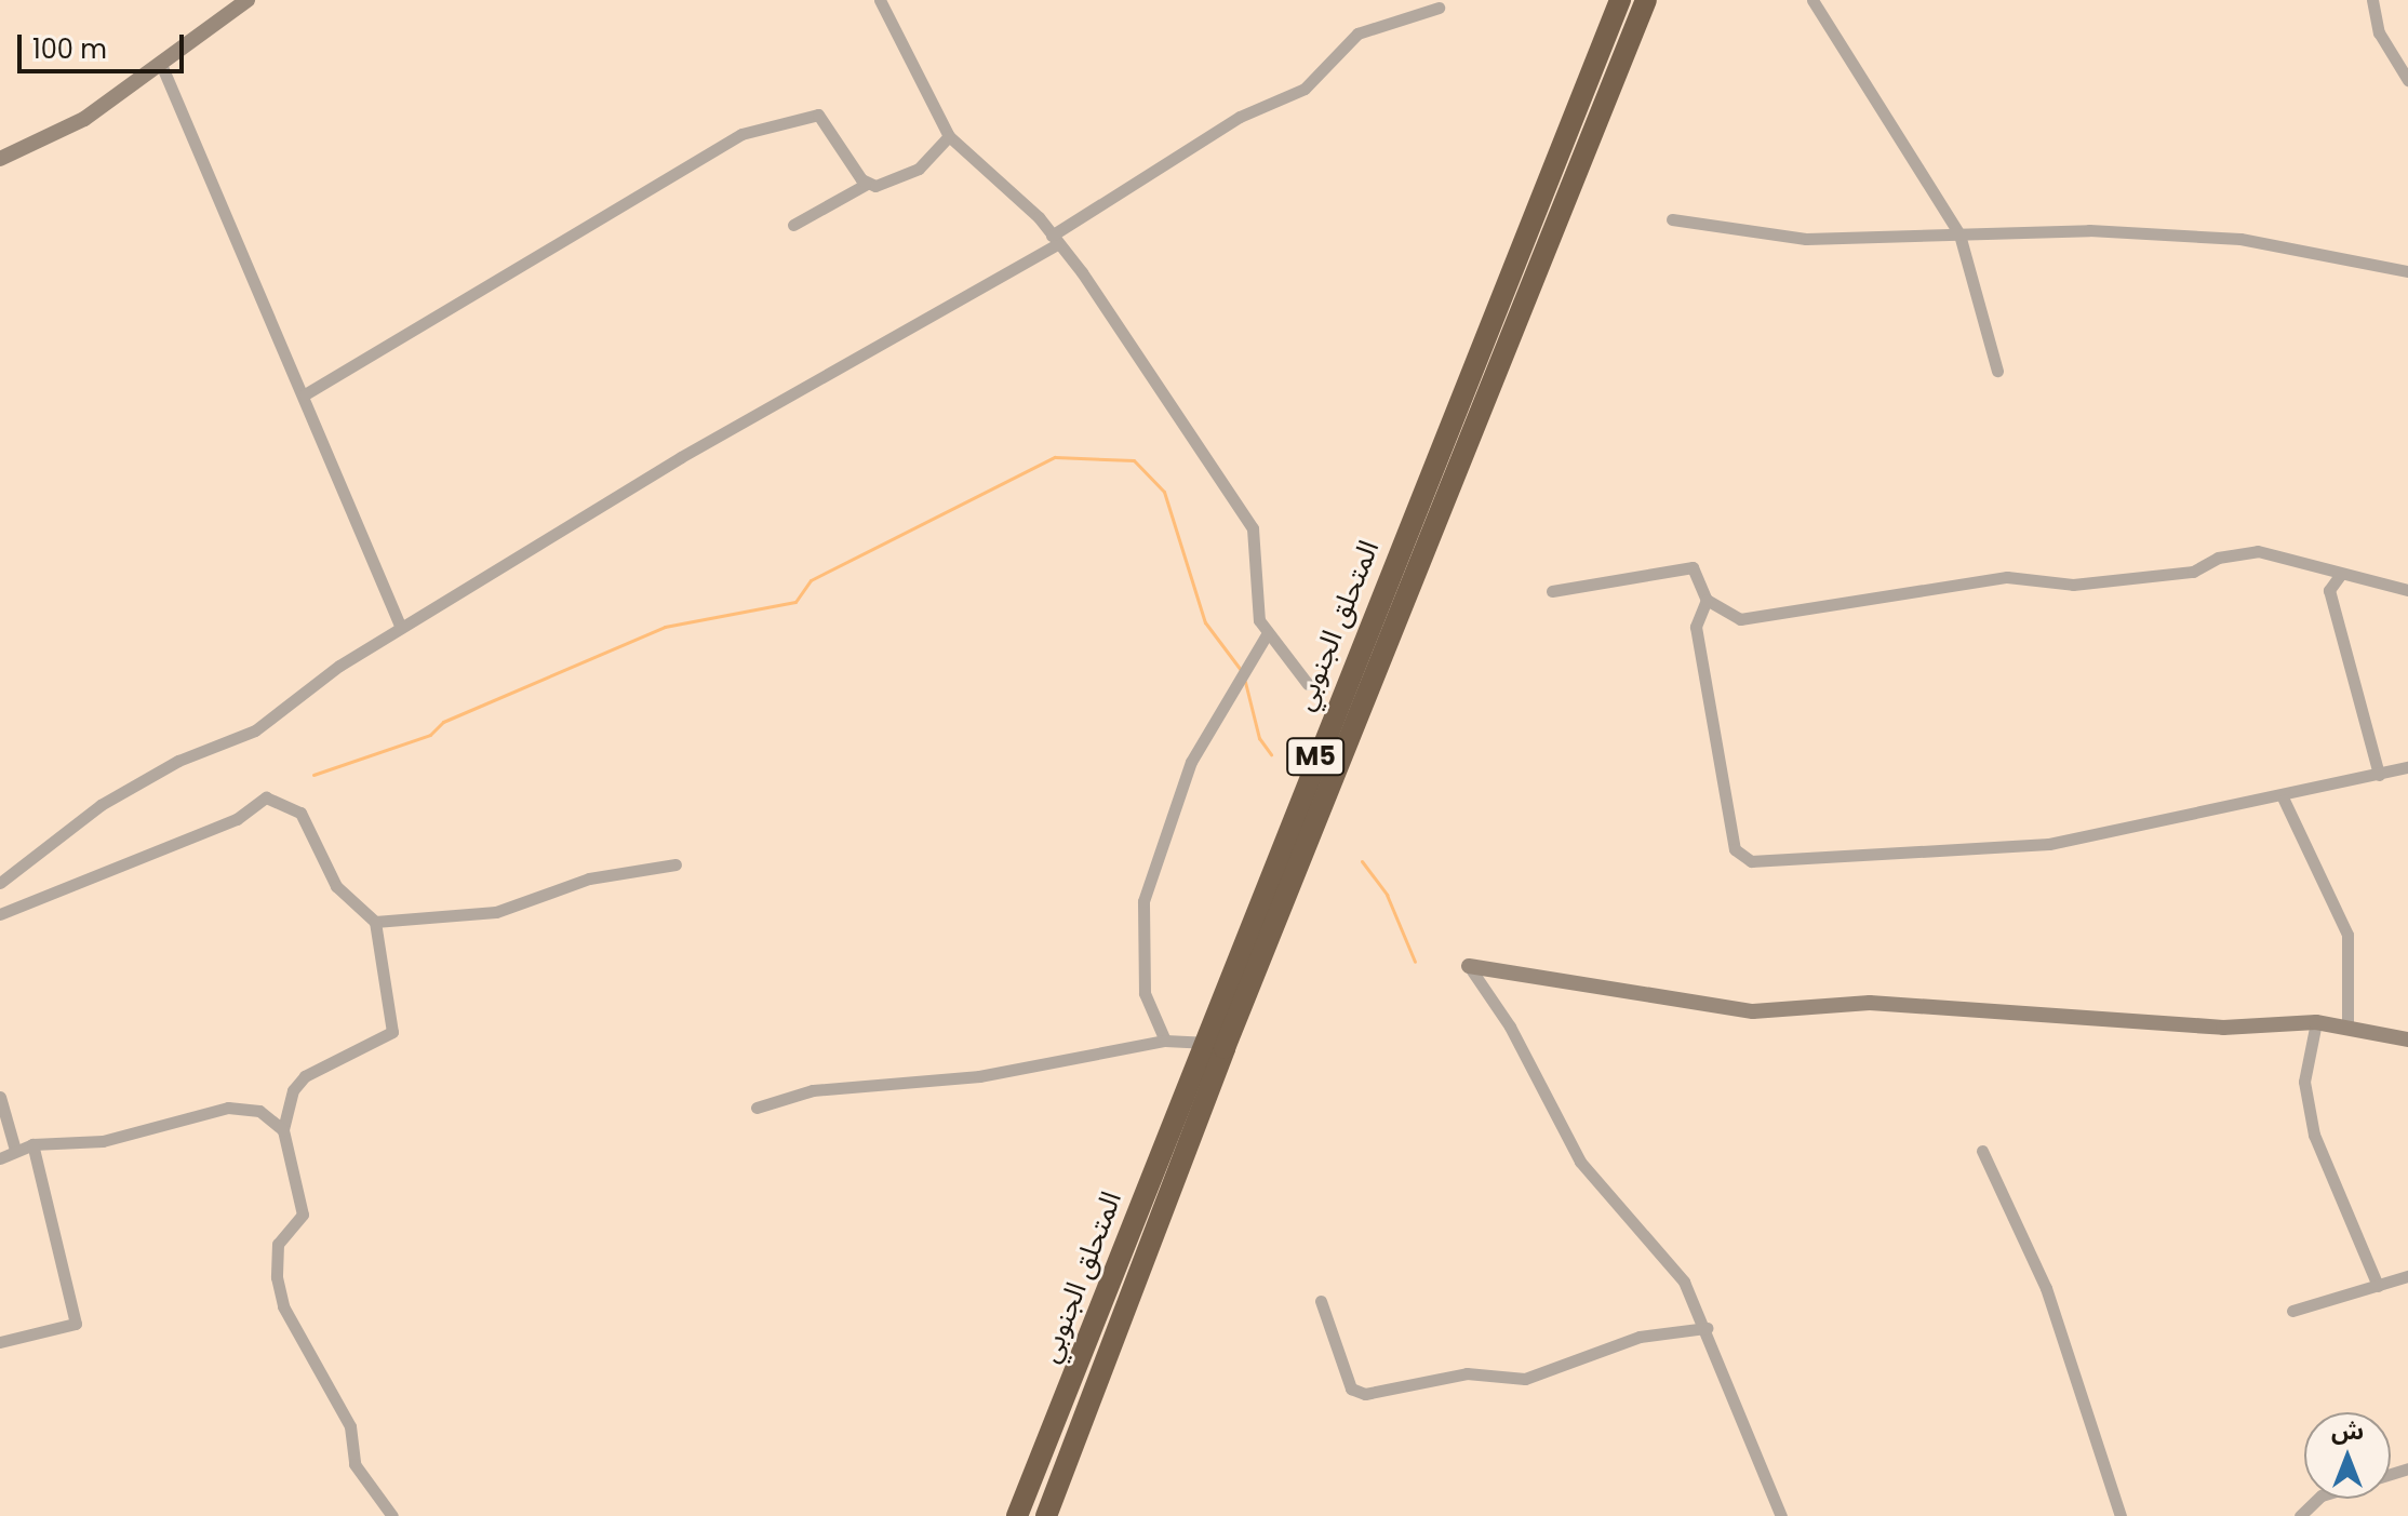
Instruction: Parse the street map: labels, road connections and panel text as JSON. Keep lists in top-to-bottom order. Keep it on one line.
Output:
{"streets":{"highway":["المتحلق الجنوبي","M5"]},"scale_bar":"100 m","north":"top"}
